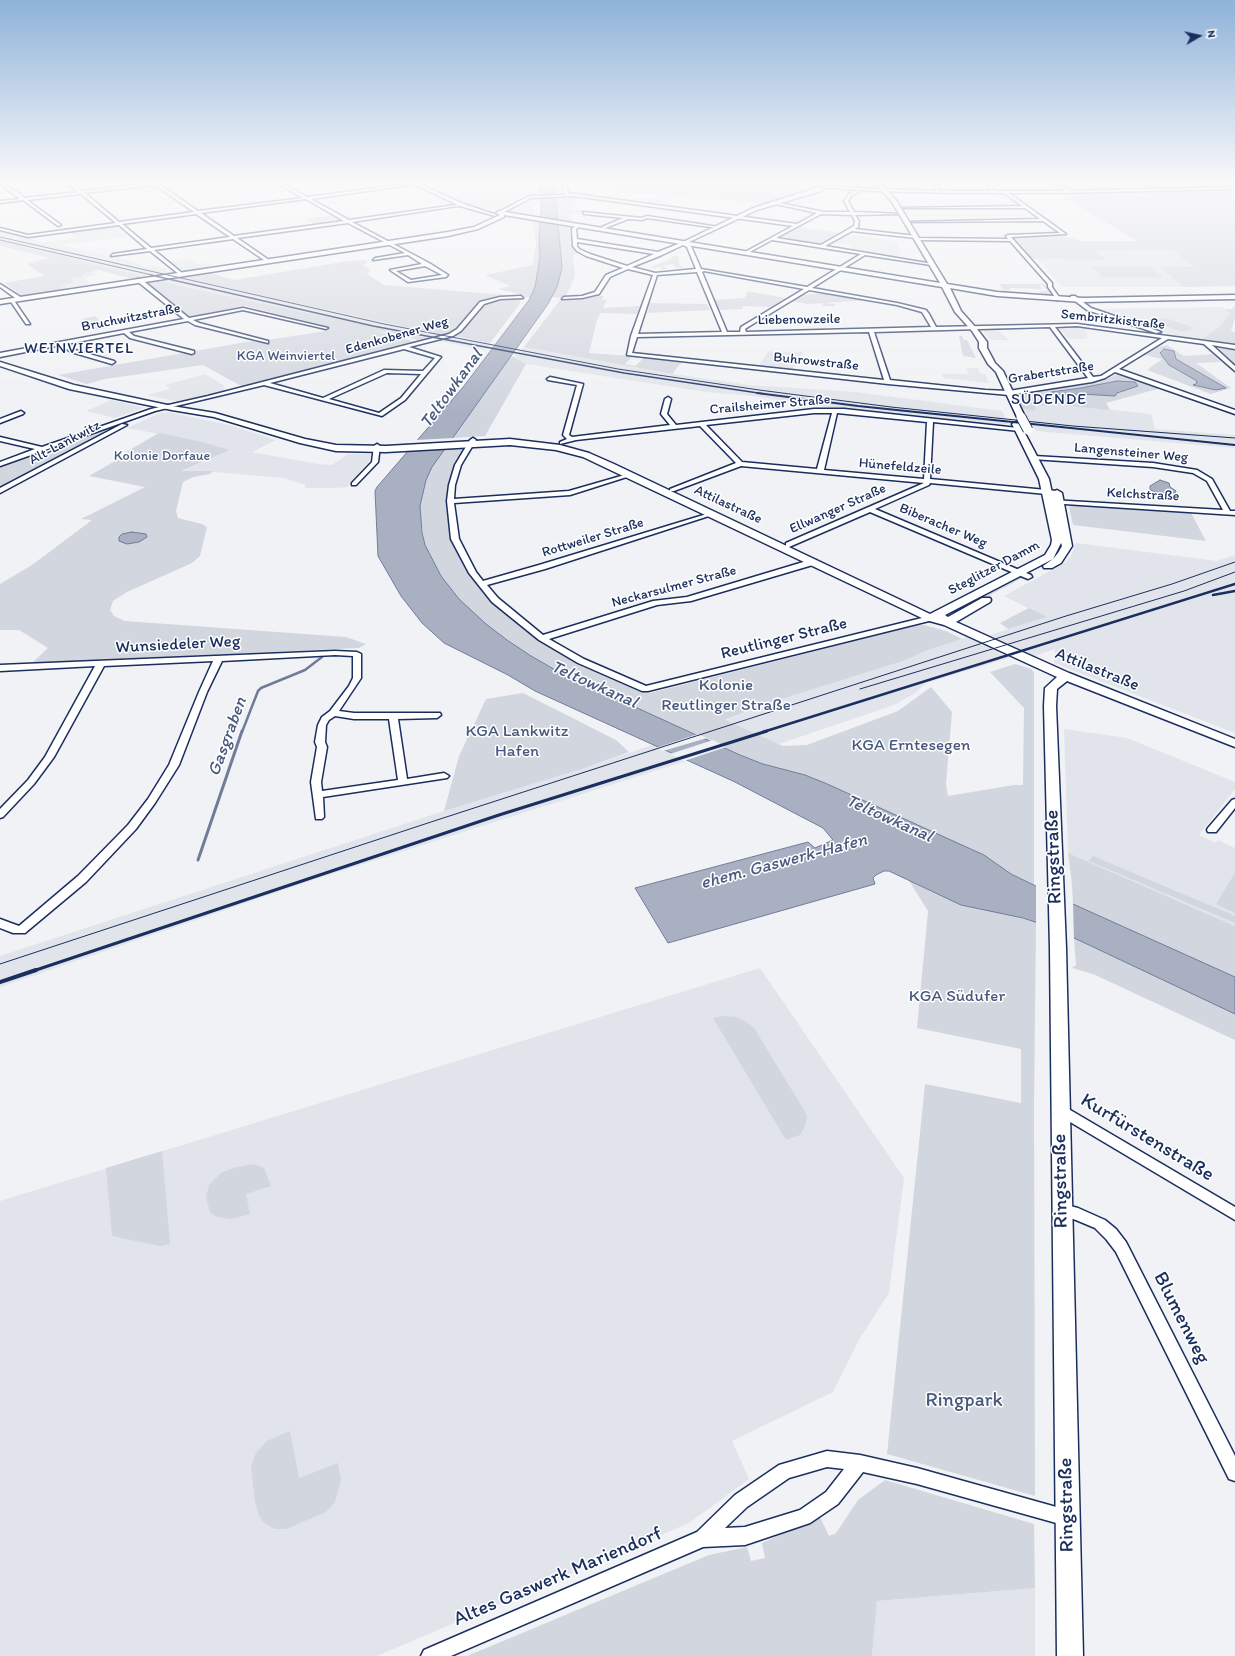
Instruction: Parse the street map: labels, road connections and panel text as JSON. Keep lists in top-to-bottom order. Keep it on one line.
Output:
{"streets":{"main road":["Attilastraße","Steglitzer Damm","Ringstraße"],"street":["Bruchwitzstraße","Liebenowzeile","Sembritzkistraße","Edenkobener Weg","Buhrowstraße","Grabertstraße","Crailsheimer Straße","Alt-Lankwitz","Langensteiner Weg","Hünefeldzeile","Kelchstraße","Ellwanger Straße","Biberacher Weg","Rottweiler Straße","Neckarsulmer Straße","Reutlinger Straße","Wunsiedeler Weg","Kurfürstenstraße","Blumenweg","Altes Gaswerk Mariendorf"]},"crossings":[["Liebenowzeile","Sembritzkistraße"],["Liebenowzeile","Buhrowstraße"],["Liebenowzeile","Steglitzer Damm"],["Sembritzkistraße","Grabertstraße"],["Sembritzkistraße","Steglitzer Damm"],["Edenkobener Weg","Alt-Lankwitz"],["Buhrowstraße","Grabertstraße"],["Buhrowstraße","Steglitzer Damm"],["Grabertstraße","Steglitzer Damm"],["Crailsheimer Straße","Attilastraße"],["Crailsheimer Straße","Steglitzer Damm"],["Langensteiner Weg","Kelchstraße"],["Langensteiner Weg","Steglitzer Damm"],["Hünefeldzeile","Kelchstraße"],["Hünefeldzeile","Ellwanger Straße"],["Hünefeldzeile","Steglitzer Damm"],["Kelchstraße","Steglitzer Damm"],["Attilastraße","Ellwanger Straße"],["Attilastraße","Rottweiler Straße"],["Attilastraße","Steglitzer Damm"],["Attilastraße","Neckarsulmer Straße"],["Attilastraße","Reutlinger Straße"],["Attilastraße","Ringstraße"],["Ellwanger Straße","Biberacher Weg"],["Biberacher Weg","Steglitzer Damm"],["Steglitzer Damm","Reutlinger Straße"],["Neckarsulmer Straße","Reutlinger Straße"],["Ringstraße","Kurfürstenstraße"],["Ringstraße","Blumenweg"],["Ringstraße","Altes Gaswerk Mariendorf"]],"districts":["WEINVIERTEL","SÜDENDE"],"water":["Teltowkanal","Gasgraben","ehem. Gaswerk-Hafen"],"parks":["KGA Weinviertel","Kolonie Dorfaue","Kolonie Reutlinger Straße","KGA Lankwitz Hafen","KGA Erntesegen","KGA Südufer","Ringpark"],"north":"right"}
